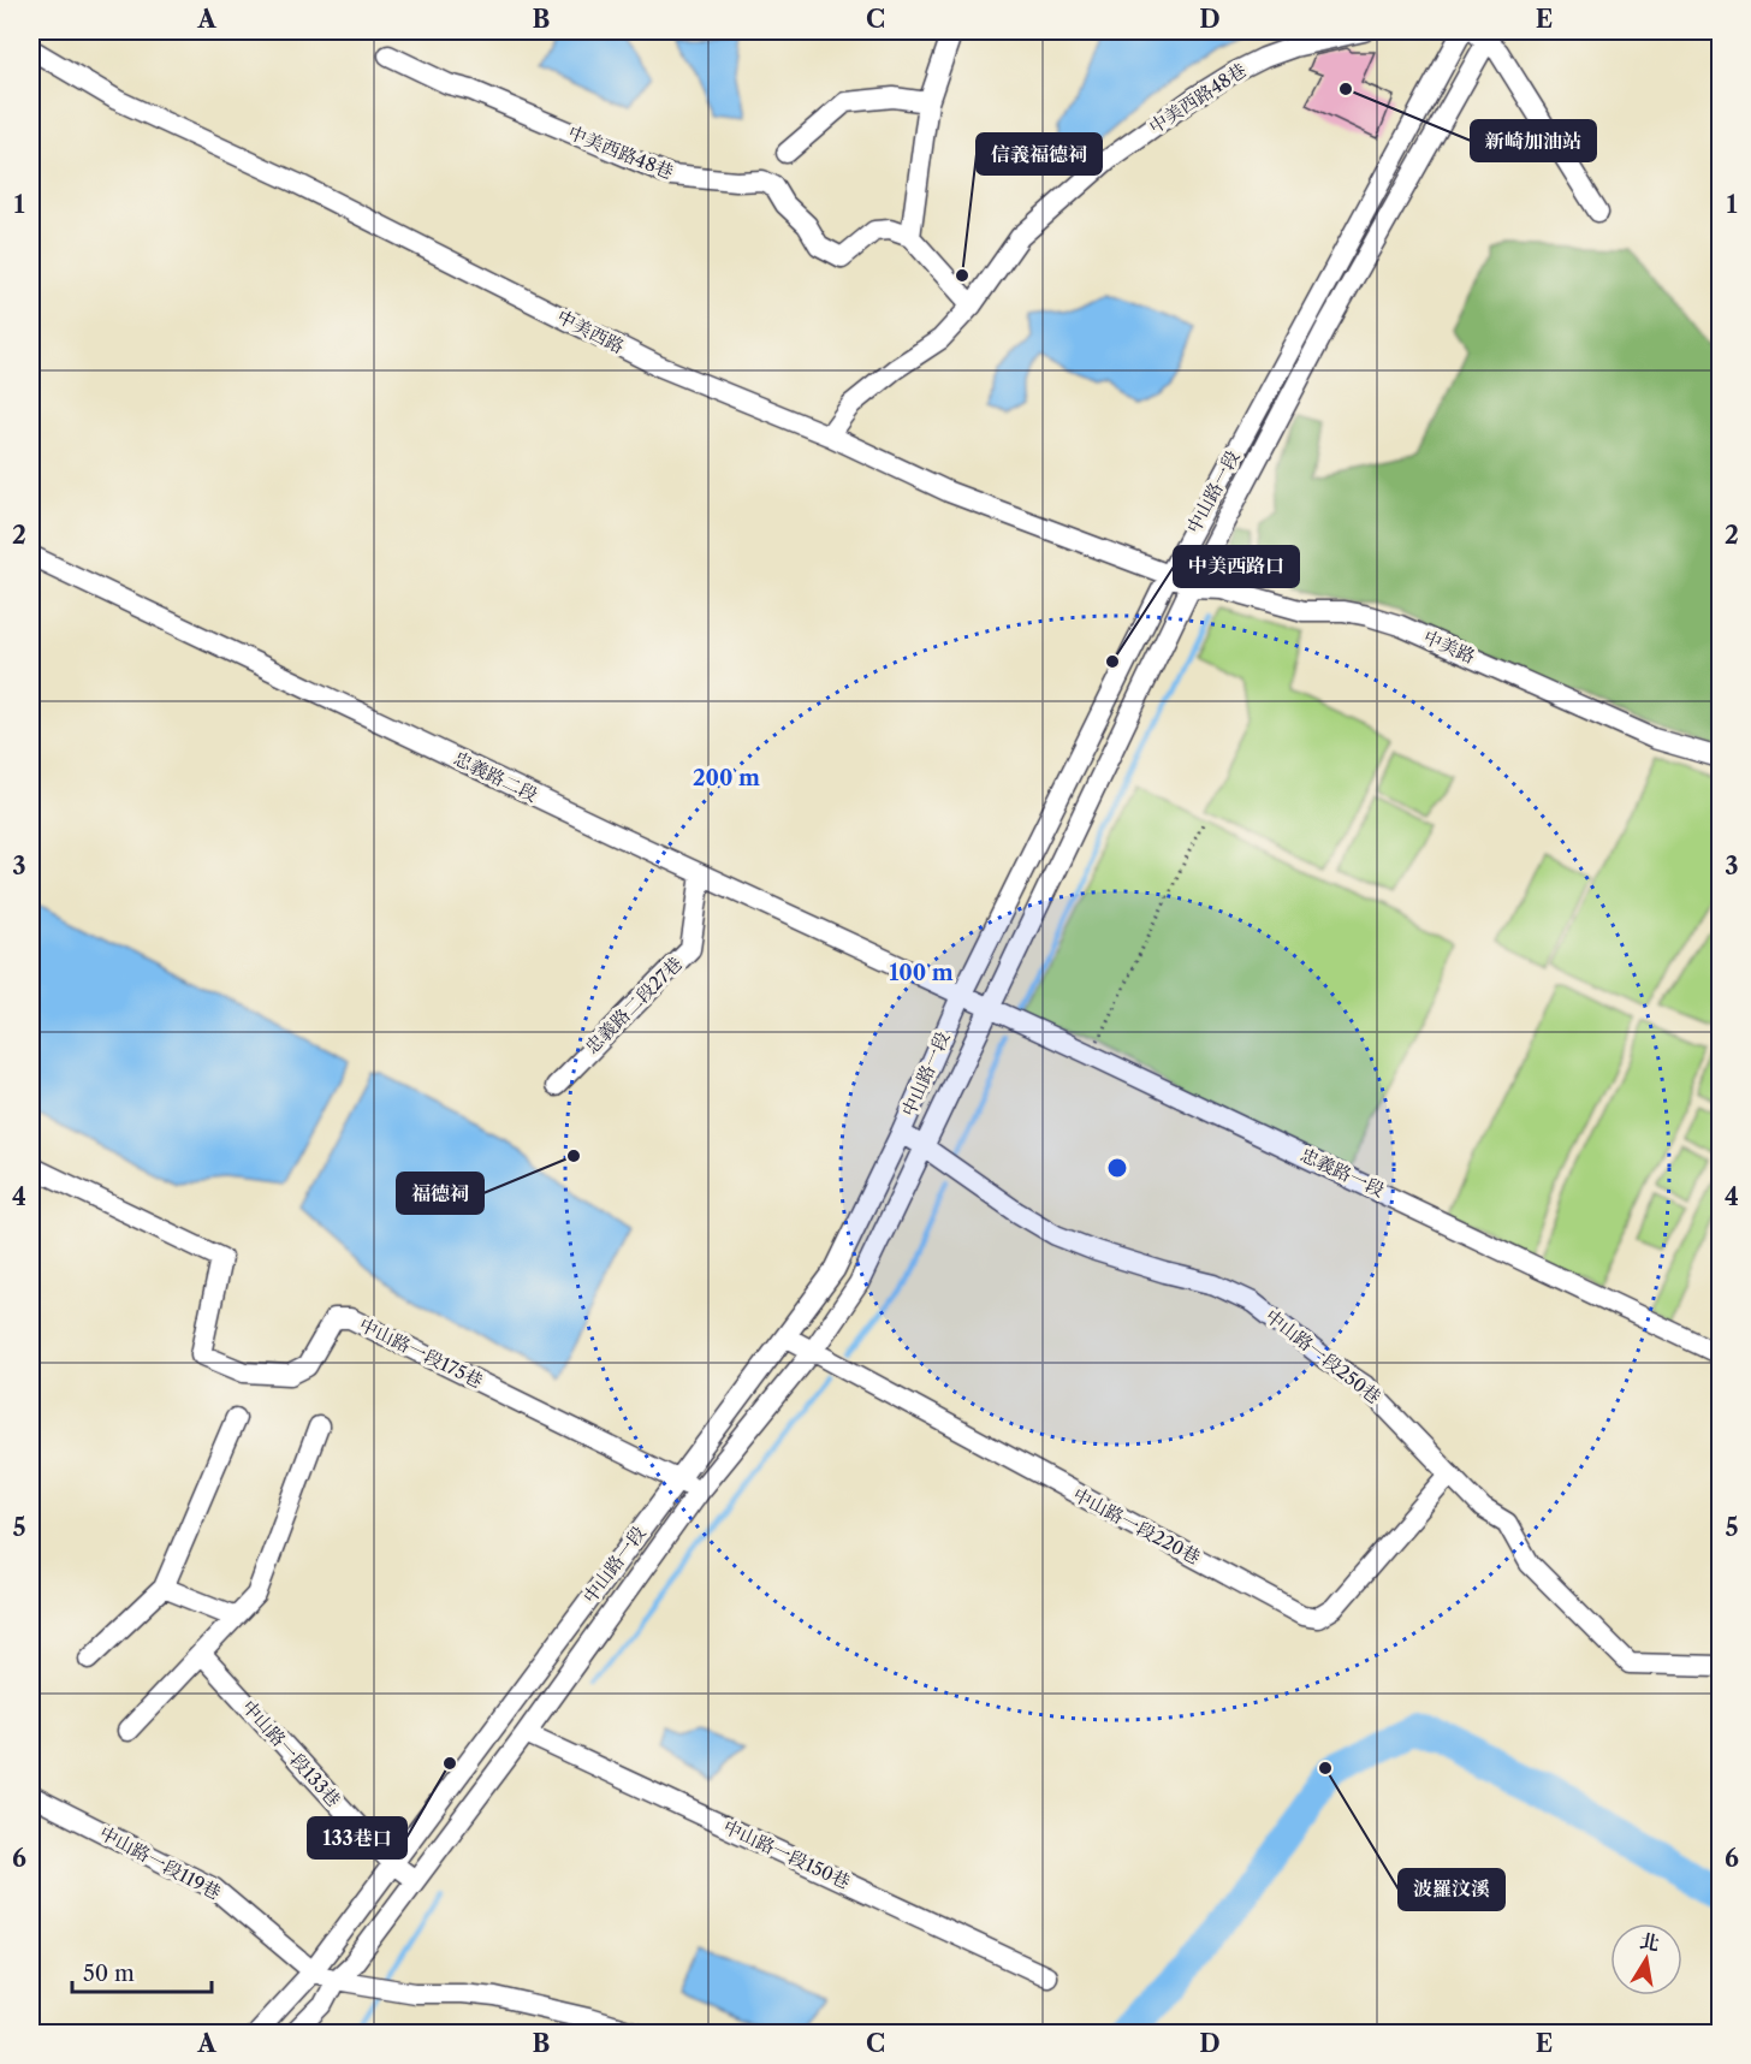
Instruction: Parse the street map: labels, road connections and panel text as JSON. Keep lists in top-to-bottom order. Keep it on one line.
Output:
{"streets":{"street":["中美西路48巷","中美西路","中山路一段","中美路","忠義路二段","忠義路二段27巷","忠義路一段","中山路一段175巷","中山路一段250巷","中山路一段220巷","中山路一段133巷","中山路一段150巷","中山路一段119巷"]},"crossings":[["中美西路48巷","中美西路"],["中美西路","中山路一段"],["中美西路","中美路"],["中山路一段","中美路"],["中山路一段","忠義路二段"],["中山路一段","忠義路一段"],["中山路一段","中山路一段175巷"],["中山路一段","中山路一段250巷"],["中山路一段","中山路一段220巷"],["中山路一段","中山路一段133巷"],["中山路一段","中山路一段150巷"],["中山路一段","中山路一段119巷"],["忠義路二段","忠義路二段27巷"],["忠義路二段","忠義路一段"],["中山路一段250巷","中山路一段220巷"]],"places":["新崎加油站","信義福德祠","中美西路口","福德祠","133巷口","波羅汶溪"],"scale_bar":"50 m","north":"top","grid":{"columns":["A","B","C","D","E"],"rows":["1","2","3","4","5","6"]},"rings":["200 m","100 m"]}
